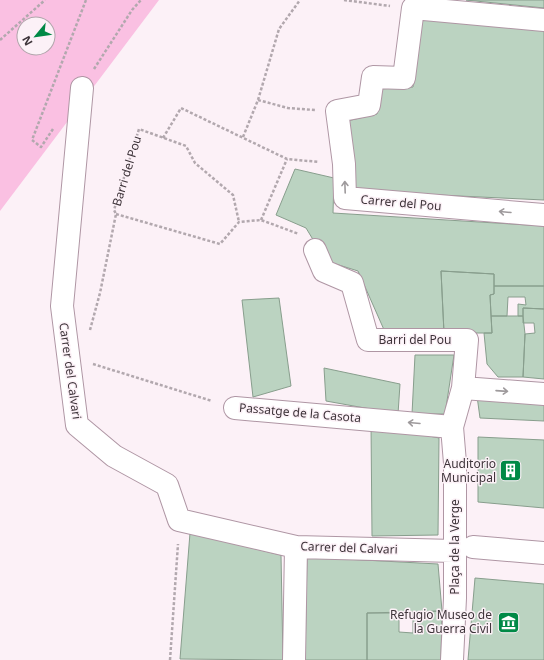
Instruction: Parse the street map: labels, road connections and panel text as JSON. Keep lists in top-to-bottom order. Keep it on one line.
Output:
{"streets":{"street":["Barri del Pou","Carrer del Pou","Carrer del Calvari","Passatge de la Casota","Plaça de la Verge"]},"crossings":[["Barri del Pou","Plaça de la Verge"],["Carrer del Calvari","Plaça de la Verge"],["Passatge de la Casota","Plaça de la Verge"]],"one_way":["Passatge de la Casota"],"places":{"building":["Auditorio Municipal"],"museum":["Refugio Museo de la Guerra Civil"]},"north":"bottom left"}
